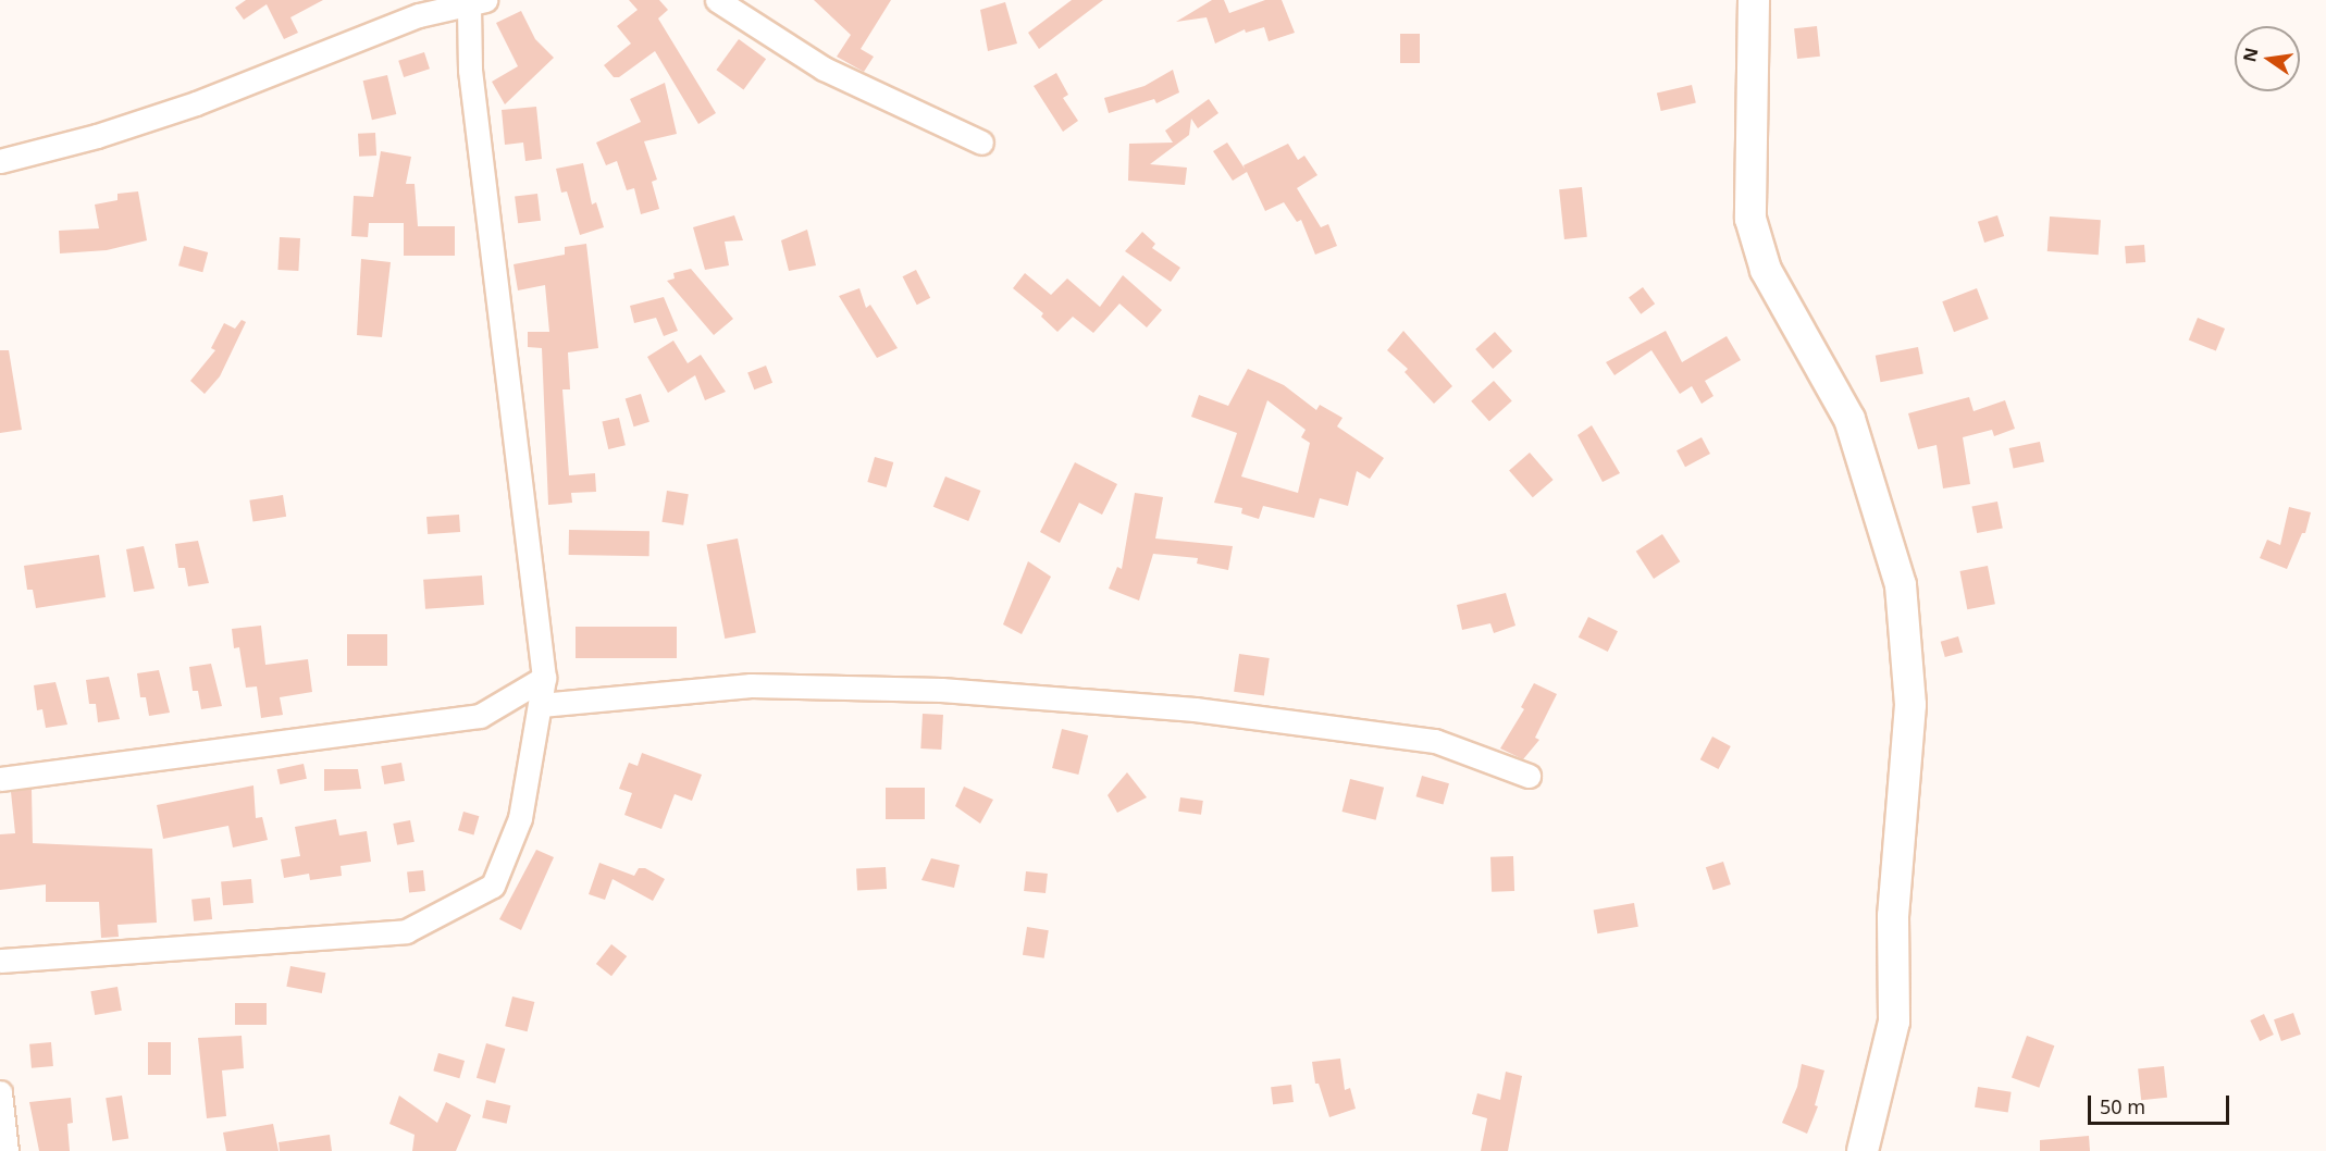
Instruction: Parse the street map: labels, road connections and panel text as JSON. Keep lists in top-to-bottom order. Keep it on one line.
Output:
{"scale_bar":"50 m","north":"left"}
